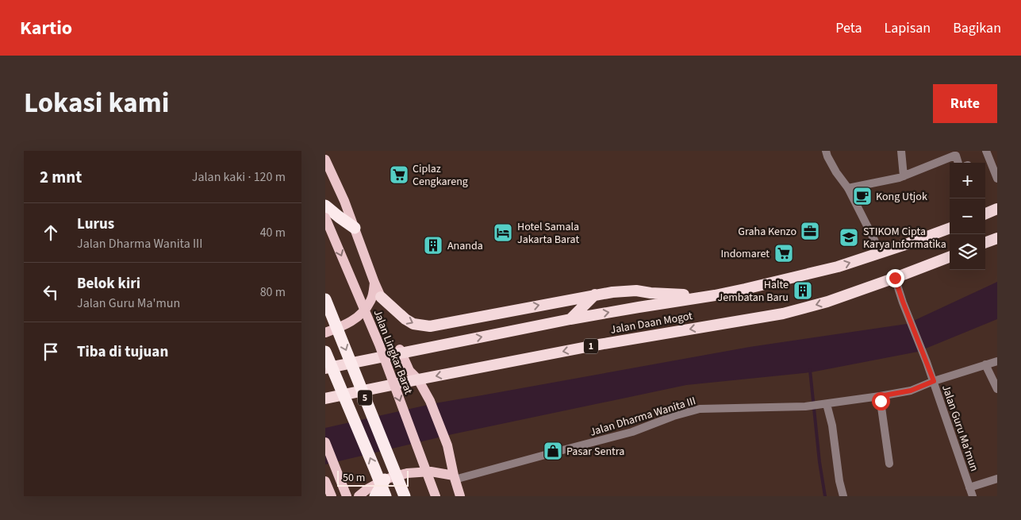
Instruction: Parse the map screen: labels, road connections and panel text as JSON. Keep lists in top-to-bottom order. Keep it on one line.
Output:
{"streets":{"highway":["Jalan Daan Mogot","1","5"],"main road":["Jalan Lingkar Barat"],"street":["Jalan Dharma Wanita III","Jalan Guru Ma'mun"]},"crossings":[["Jalan Daan Mogot","Jalan Lingkar Barat"],["Jalan Daan Mogot","Jalan Guru Ma'mun"],["Jalan Lingkar Barat","Jalan Dharma Wanita III"],["Jalan Dharma Wanita III","Jalan Guru Ma'mun"]],"places":{"supermarket":["Ciplaz Cengkareng","Indomaret"],"cafe":["Kong Utjok"],"office":["Graha Kenzo"],"hotel":["Hotel Samala Jakarta Barat"],"school or university":["STIKOM Cipta Karya Informatika"],"building":["Ananda","Halte Jembatan Baru"],"shop":["Pasar Sentra"]},"scale_bar":"50 m","page":{"header":"Kartio","nav":["Peta","Lapisan","Bagikan"],"title":"Lokasi kami","buttons":"Rute","heading":["2 mnt","Jalan kaki · 120 m"],"map_buttons":["+","−"],"list":[["Lurus","Jalan Dharma Wanita III","40 m"],["Belok kiri","Jalan Guru Ma'mun","80 m"],"Tiba di tujuan"],"scale":"50 m"}}
